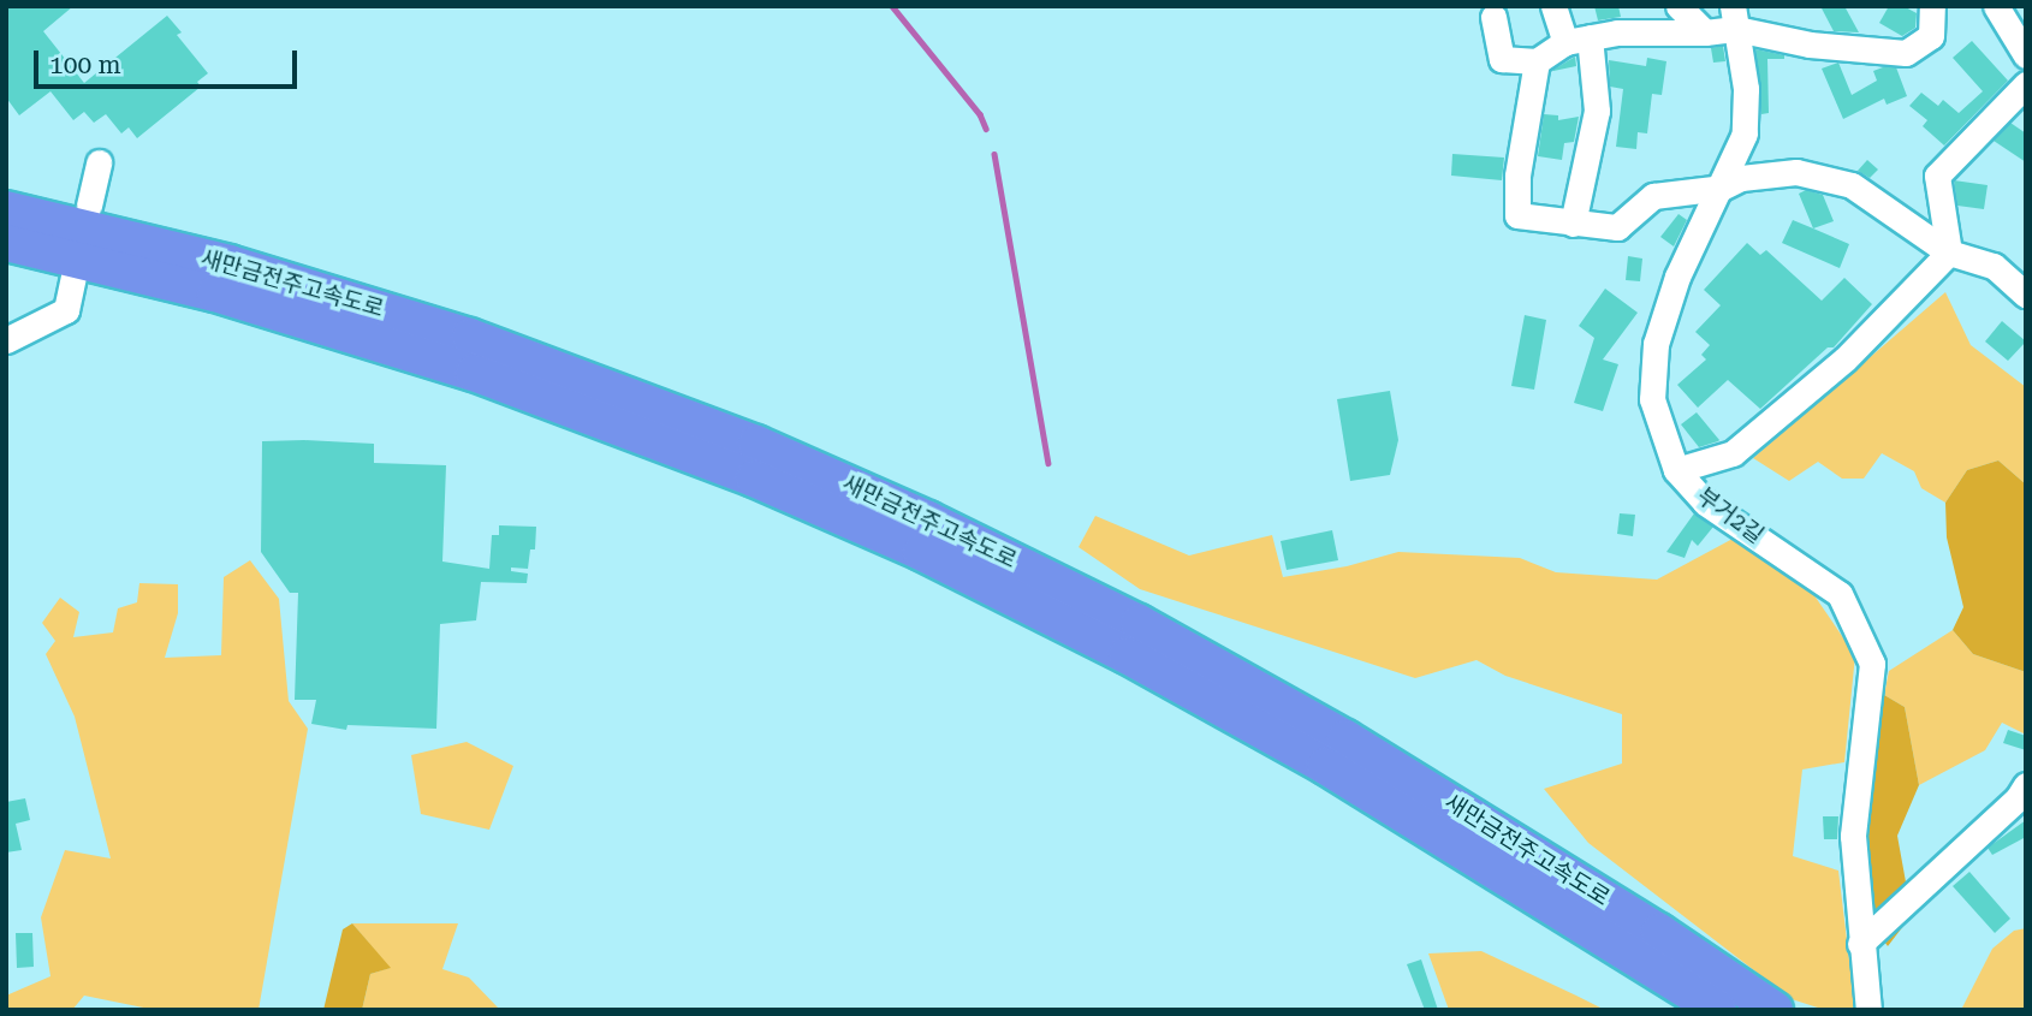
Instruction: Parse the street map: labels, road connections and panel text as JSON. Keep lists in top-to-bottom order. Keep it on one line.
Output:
{"streets":{"highway":["새만금전주고속도로"],"street":["부거2길"]},"scale_bar":"100 m"}
